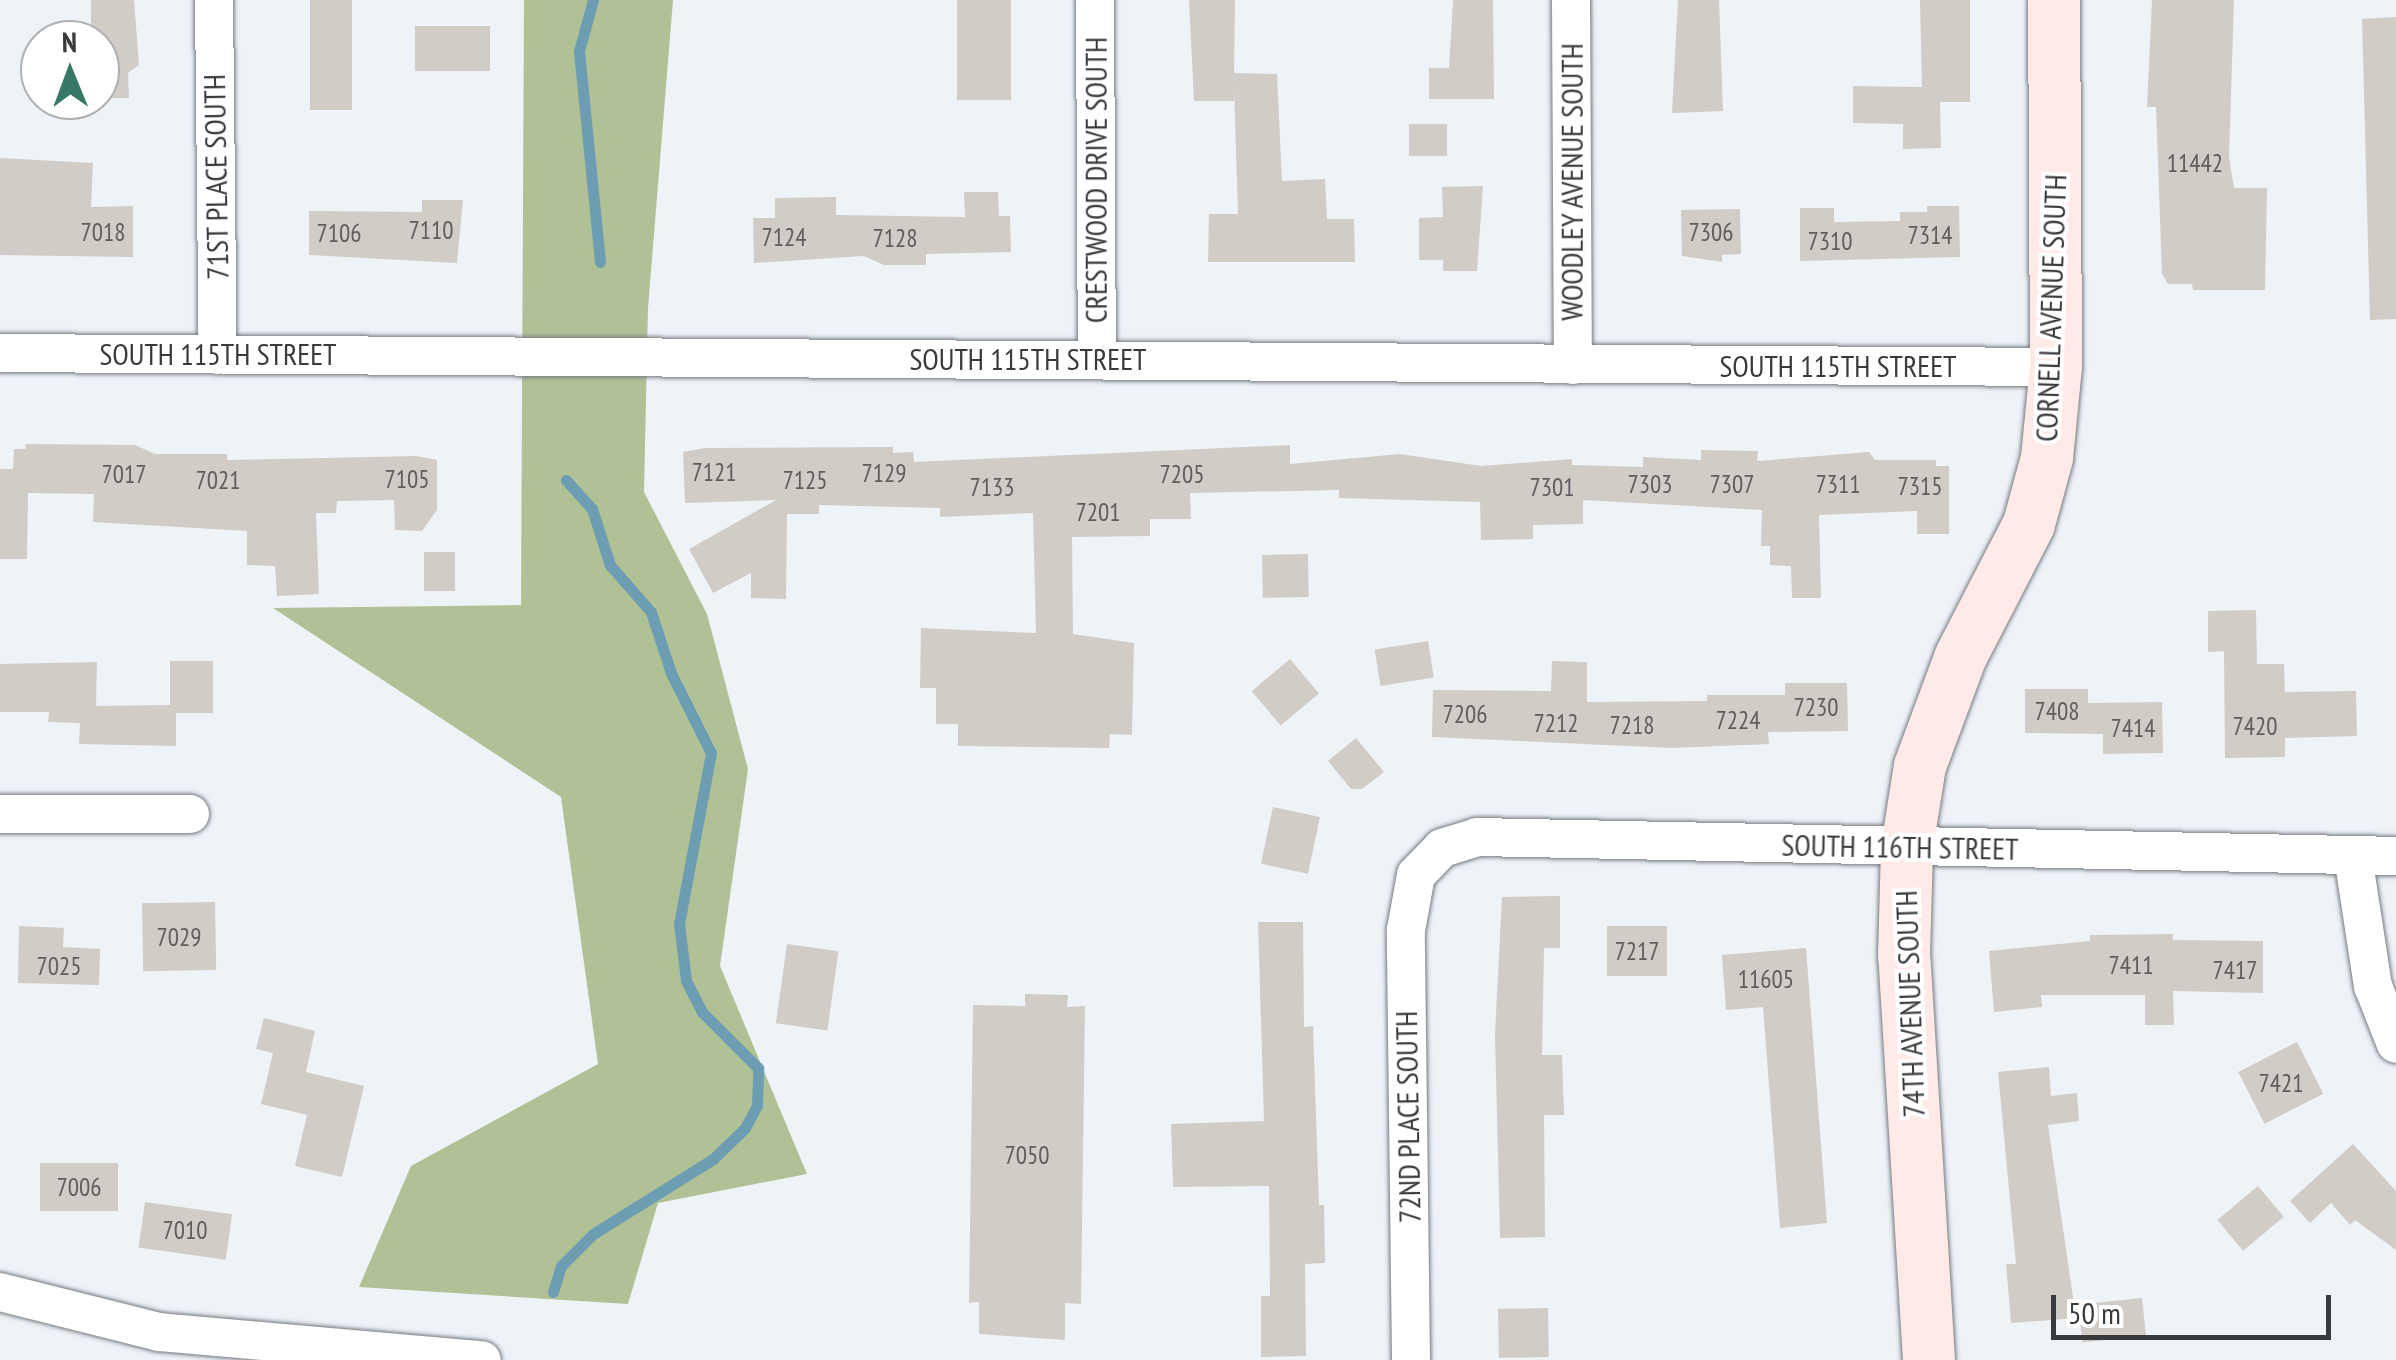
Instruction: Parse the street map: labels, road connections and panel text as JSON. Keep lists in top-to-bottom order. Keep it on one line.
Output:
{"streets":{"street":["71ST PLACE SOUTH","CRESTWOOD DRIVE SOUTH","WOODLEY AVENUE SOUTH","CORNELL AVENUE SOUTH","SOUTH 115TH STREET","SOUTH 116TH STREET","74TH AVENUE SOUTH","72ND PLACE SOUTH"]},"crossings":[["71ST PLACE SOUTH","SOUTH 115TH STREET"],["CRESTWOOD DRIVE SOUTH","SOUTH 115TH STREET"],["WOODLEY AVENUE SOUTH","SOUTH 115TH STREET"],["CORNELL AVENUE SOUTH","SOUTH 115TH STREET"],["CORNELL AVENUE SOUTH","74TH AVENUE SOUTH"],["SOUTH 116TH STREET","74TH AVENUE SOUTH"],["SOUTH 116TH STREET","72ND PLACE SOUTH"]],"house_numbers":["11442","7110","7018","7306","7106","7314","7124","7128","7310","7121","7129","7017","7205","7105","7021","7125","7303","7307","7311","7315","7133","7301","7201","7230","7408","7206","7224","7212","7218","7420","7414","7029","7217","7411","7025","7417","11605","7421","7050","7006","7010"],"scale_bar":"50 m","north":"top"}
